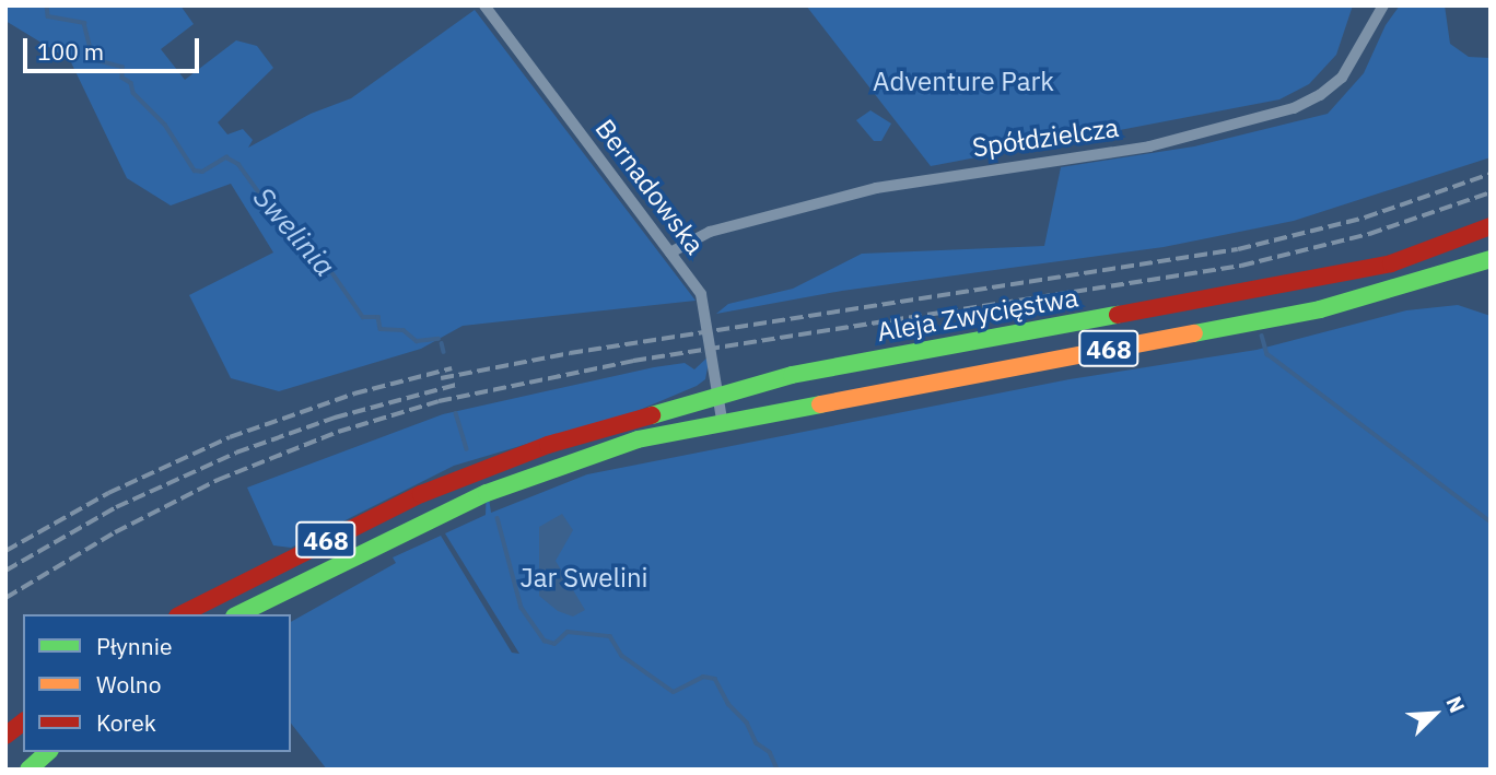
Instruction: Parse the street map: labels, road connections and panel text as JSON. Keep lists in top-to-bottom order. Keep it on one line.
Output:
{"streets":{"main road":["Aleja Zwycięstwa","468"],"street":["Spółdzielcza","Bernadowska"]},"crossings":[["Spółdzielcza","Bernadowska"],["Bernadowska","Aleja Zwycięstwa"],["Bernadowska","468"]],"water":["Swelinia"],"parks":["Adventure Park","Jar Swelini"],"legend":["Płynnie","Wolno","Korek"],"scale_bar":"100 m","north":"top right"}
